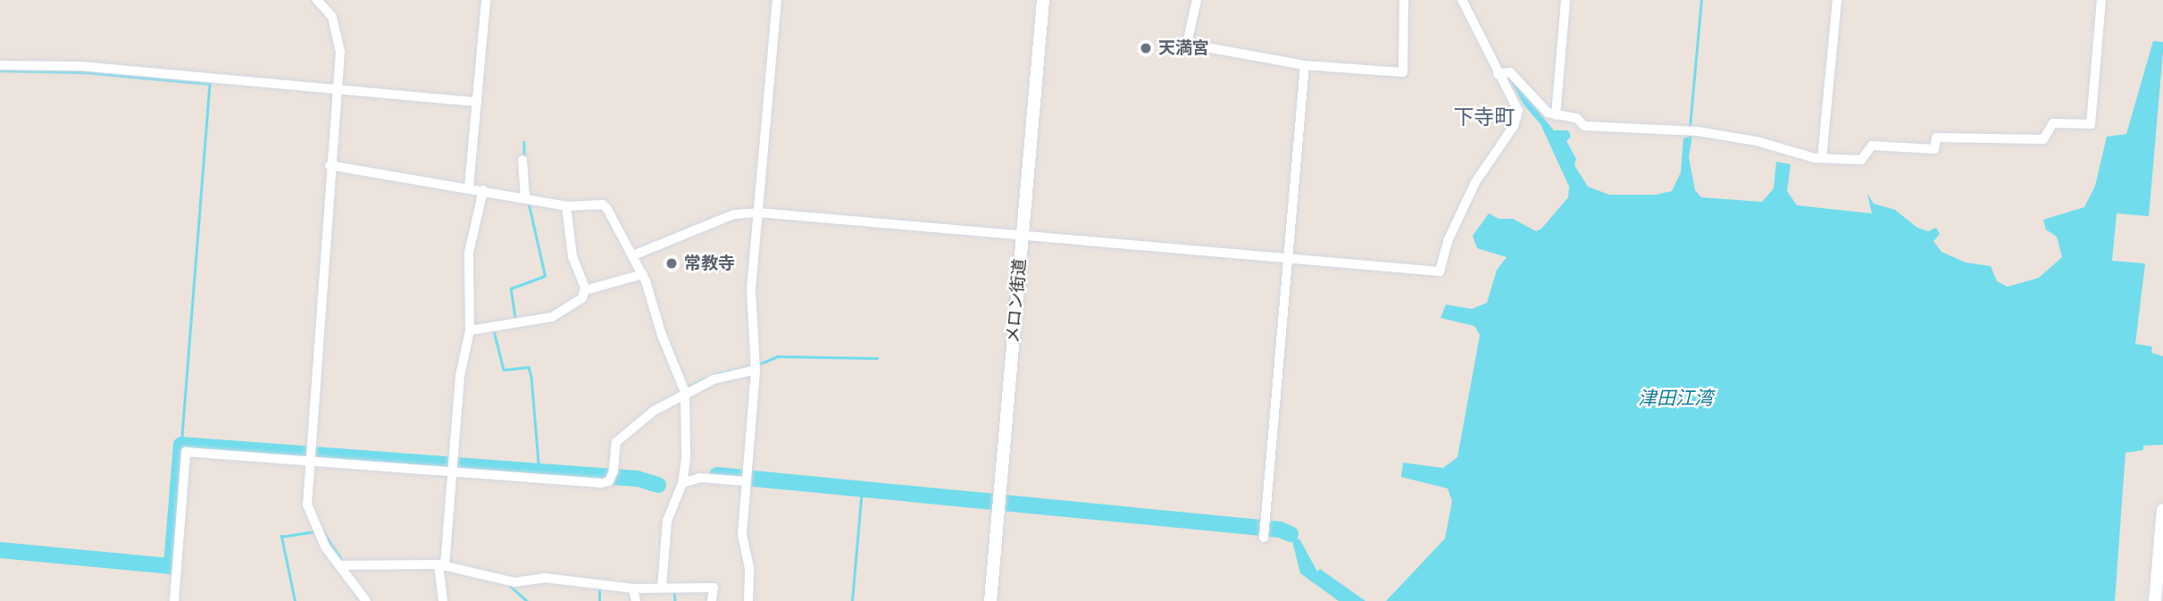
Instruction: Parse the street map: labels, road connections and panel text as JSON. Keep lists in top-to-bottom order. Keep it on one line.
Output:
{"streets":{"street":["メロン街道"]},"districts":["下寺町"],"water":["津田江湾"],"places":["天満宮","常教寺"]}
